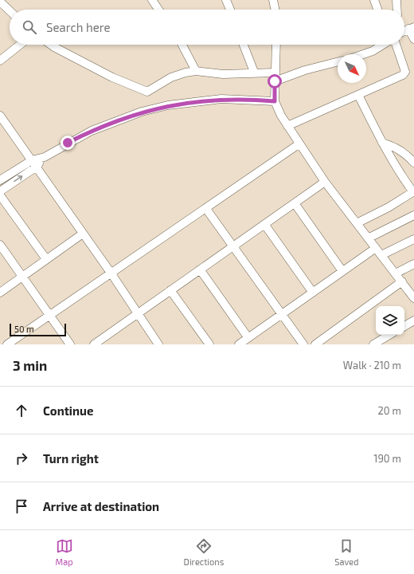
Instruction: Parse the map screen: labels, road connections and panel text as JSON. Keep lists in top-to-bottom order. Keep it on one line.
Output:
{"scale_bar":"50 m","north":"bottom right","page":{"search":"Search here","scale":"50 m","heading":["3 min","Walk · 210 m"],"list":[["Continue","20 m"],["Turn right","190 m"],"Arrive at destination"],"nav":["Map","Directions","Saved"]}}
